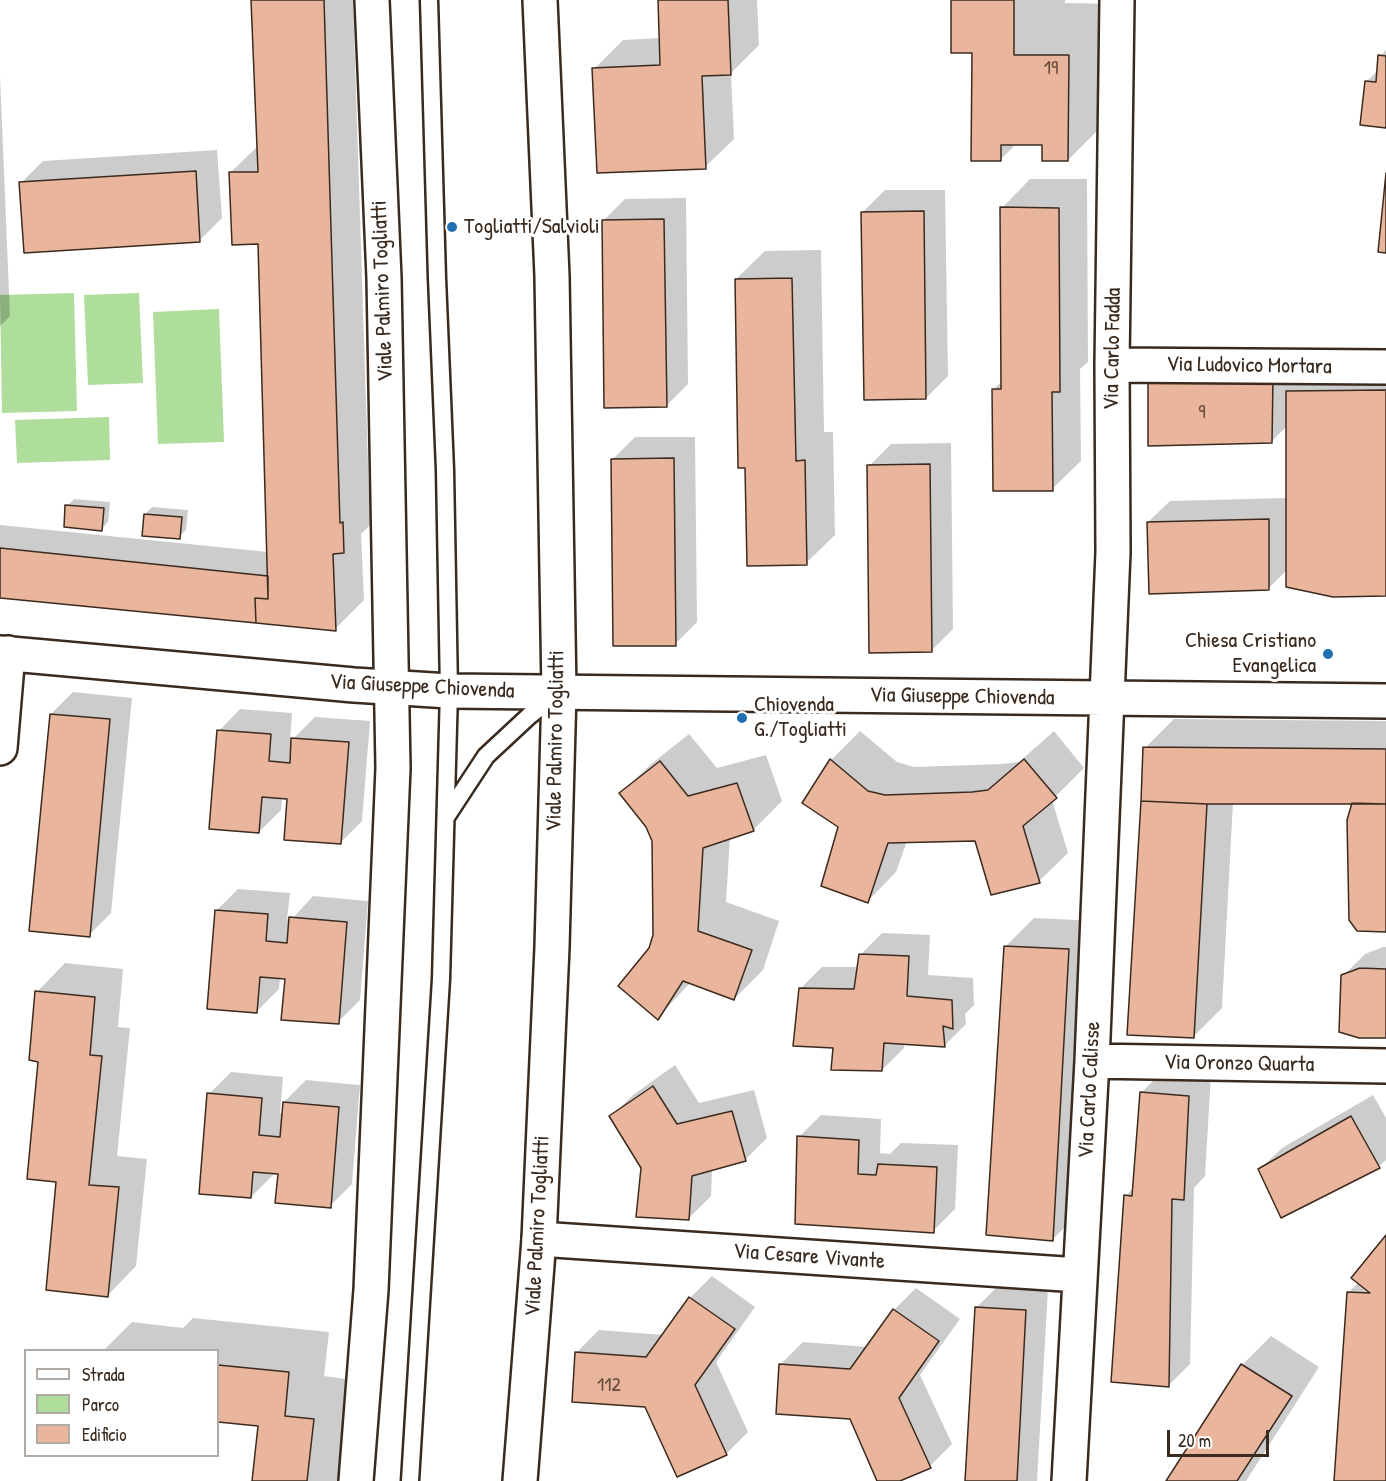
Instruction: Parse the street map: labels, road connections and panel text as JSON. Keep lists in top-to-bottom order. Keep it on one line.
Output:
{"streets":{"street":["Viale Palmiro Togliatti","Via Carlo Fadda","Via Ludovico Mortara","Via Giuseppe Chiovenda","Via Oronzo Quarta","Via Carlo Calisse","Via Cesare Vivante"]},"crossings":[["Viale Palmiro Togliatti","Via Giuseppe Chiovenda"],["Viale Palmiro Togliatti","Via Cesare Vivante"],["Via Carlo Fadda","Via Ludovico Mortara"],["Via Carlo Fadda","Via Giuseppe Chiovenda"],["Via Carlo Fadda","Via Carlo Calisse"],["Via Giuseppe Chiovenda","Via Carlo Calisse"],["Via Oronzo Quarta","Via Carlo Calisse"],["Via Carlo Calisse","Via Cesare Vivante"]],"places":["Togliatti/Salvioli","Chiesa Cristiano Evangelica","Chiovenda G./Togliatti"],"house_numbers":["19","9","112"],"legend":["Strada","Parco","Edificio"],"scale_bar":"20 m"}
